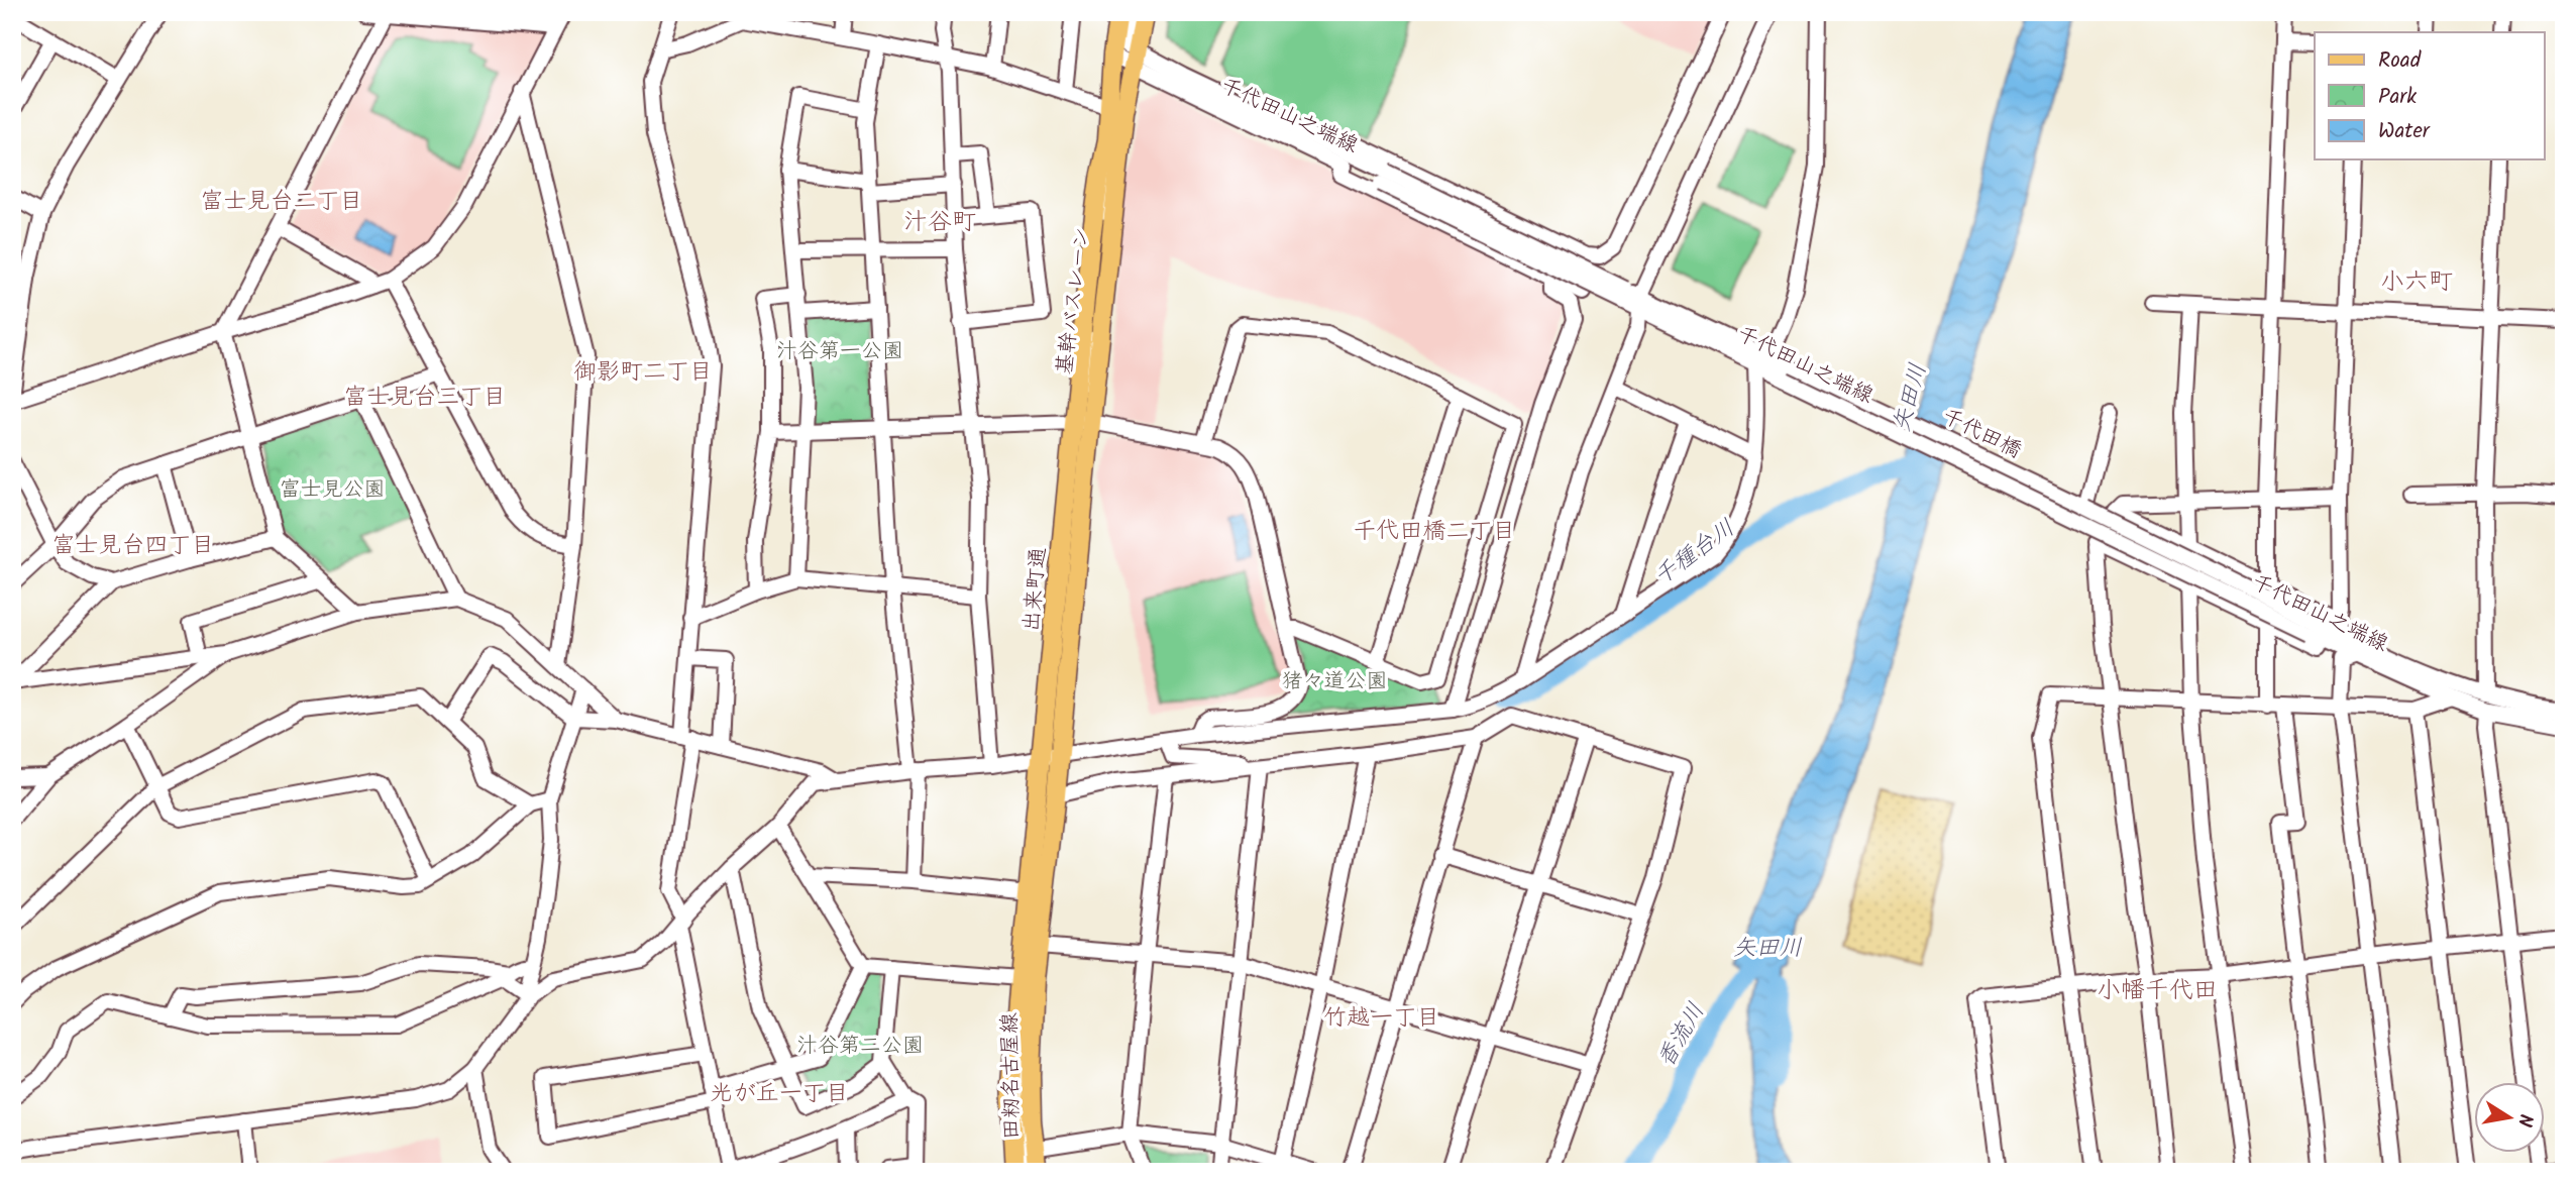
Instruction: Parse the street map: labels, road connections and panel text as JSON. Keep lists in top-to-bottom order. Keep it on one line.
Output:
{"streets":{"main road":["出来町通","田籾名古屋線"],"street":["千代田山之端線","千代田橋"]},"crossings":[["千代田山之端線","千代田橋"],["千代田山之端線","出来町通"],["出来町通","田籾名古屋線"]],"districts":["富士見台二丁目","汁谷町","小六町","御影町二丁目","富士見台三丁目","千代田橋二丁目","富士見台四丁目","小幡千代田","竹越一丁目","光が丘一丁目"],"water":["矢田川","千種台川","香流川"],"parks":["汁谷第一公園","富士見公園","猪々道公園","汁谷第二公園"],"legend":["Road","Park","Water"],"north":"right"}
